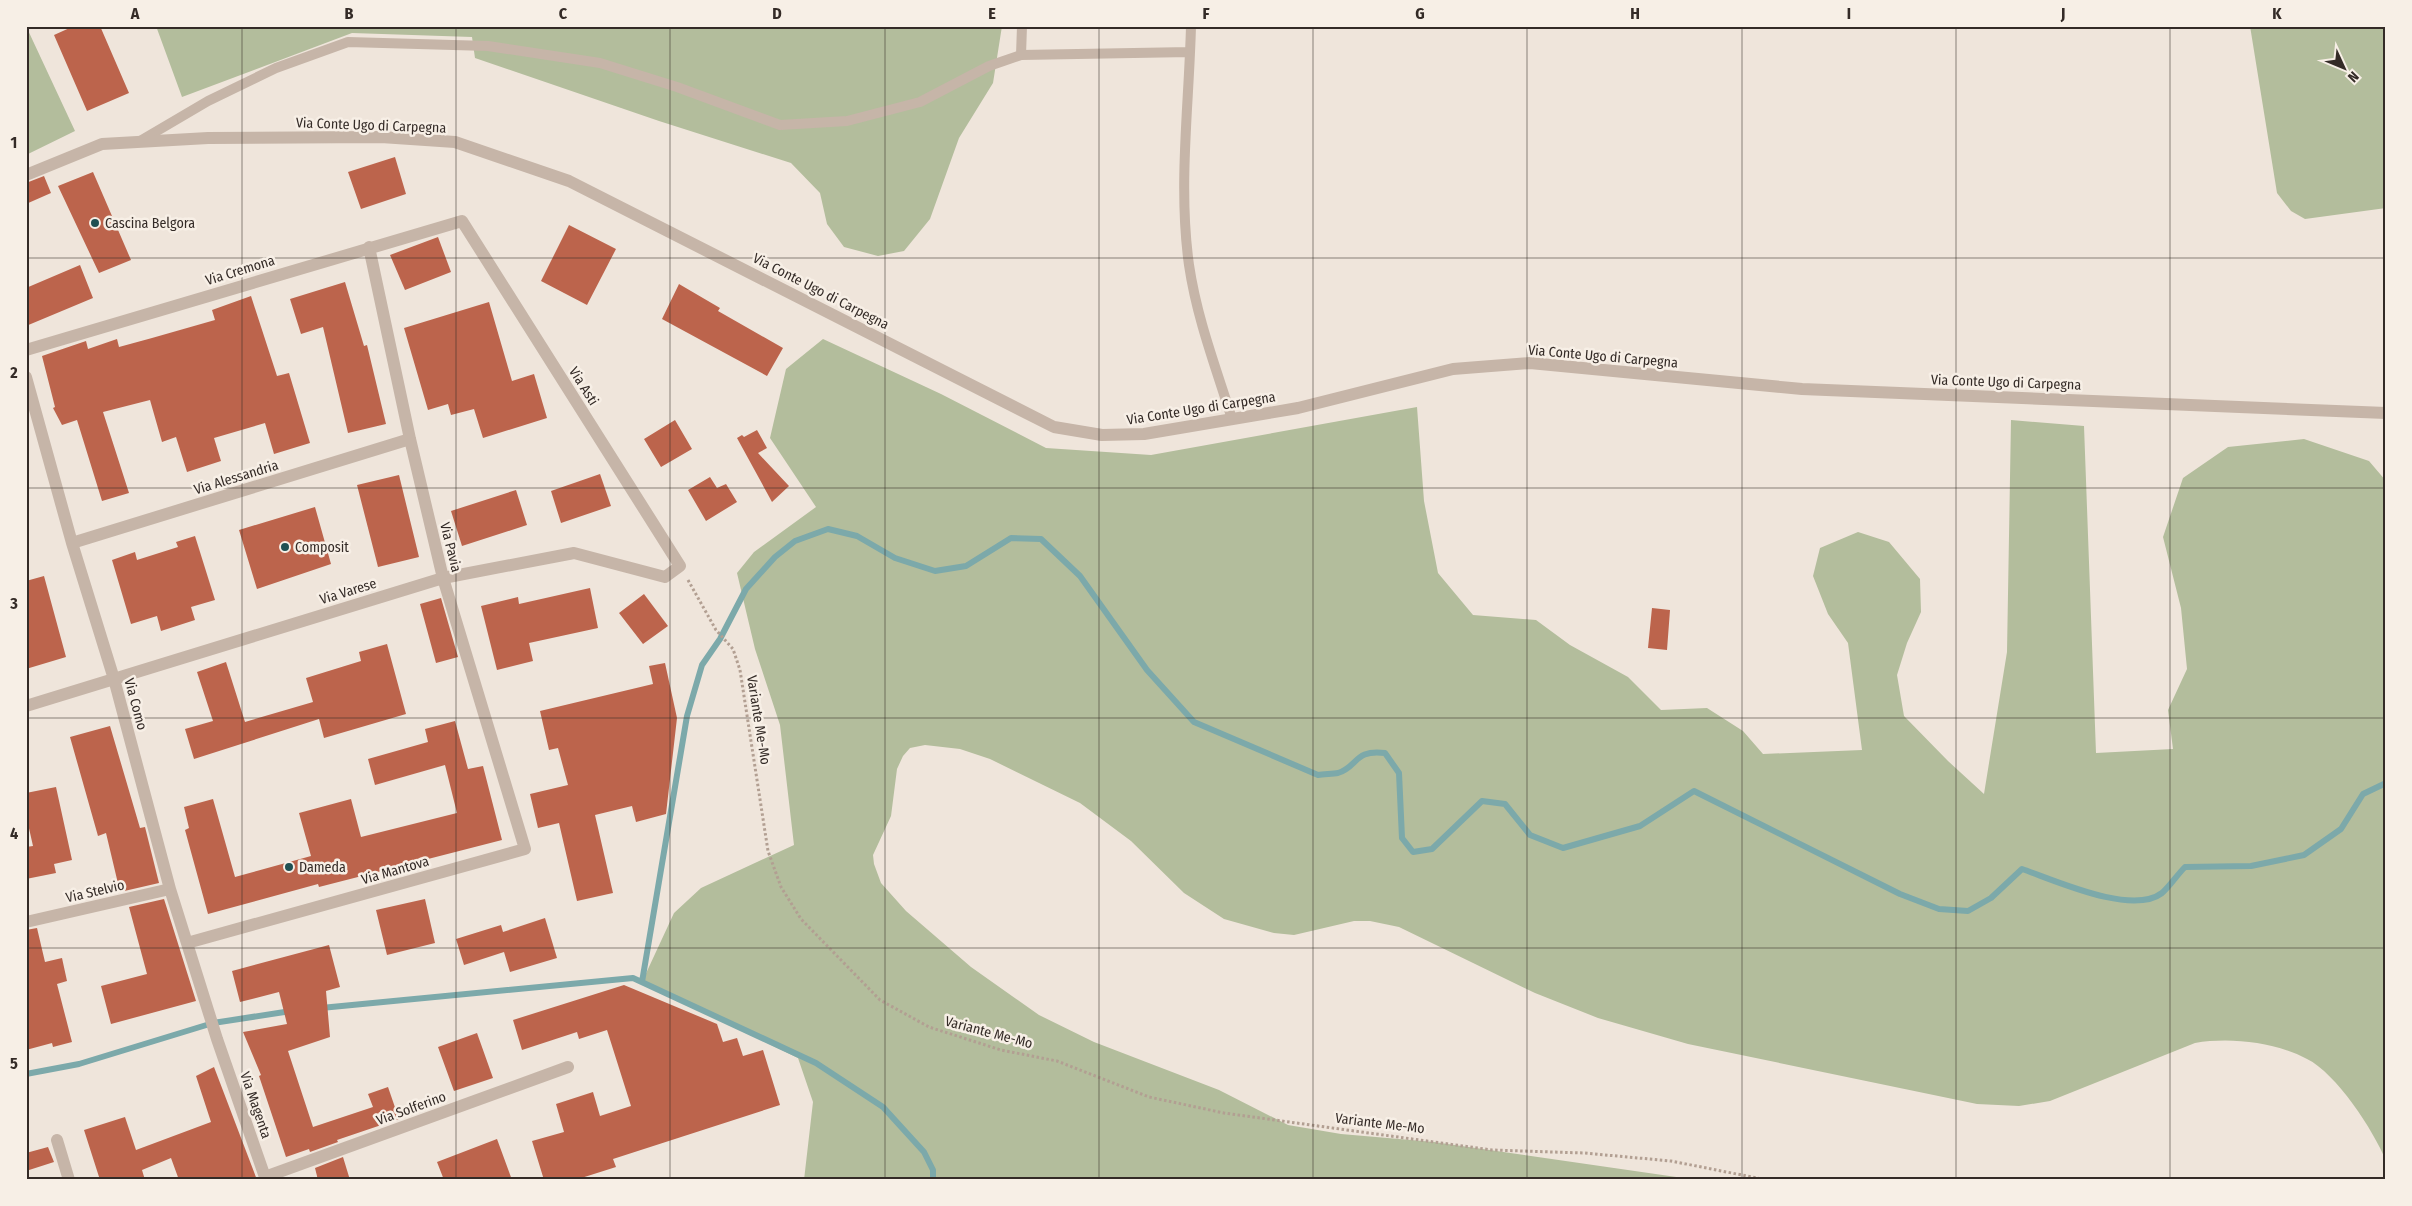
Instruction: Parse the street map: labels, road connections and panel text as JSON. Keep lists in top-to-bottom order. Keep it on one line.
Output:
{"streets":{"street":["Via Conte Ugo di Carpegna","Via Cremona","Via Asti","Via Alessandria","Via Pavia","Via Varese","Via Como","Via Mantova","Via Stelvio","Via Magenta","Via Solferino"],"path":["Variante Me-Mo"]},"crossings":[["Via Cremona","Via Asti"],["Via Cremona","Via Pavia"],["Via Asti","Via Varese"],["Via Asti","Variante Me-Mo"],["Via Alessandria","Via Pavia"],["Via Alessandria","Via Como"],["Via Pavia","Via Varese"],["Via Pavia","Via Mantova"],["Via Varese","Via Como"],["Via Varese","Variante Me-Mo"],["Via Como","Via Mantova"],["Via Como","Via Stelvio"],["Via Como","Via Magenta"],["Via Magenta","Via Solferino"]],"places":["Cascina Belgora","Composit","Dameda"],"north":"bottom right","grid":{"columns":["A","B","C","D","E","F","G","H","I","J","K"],"rows":["1","2","3","4","5"]}}
